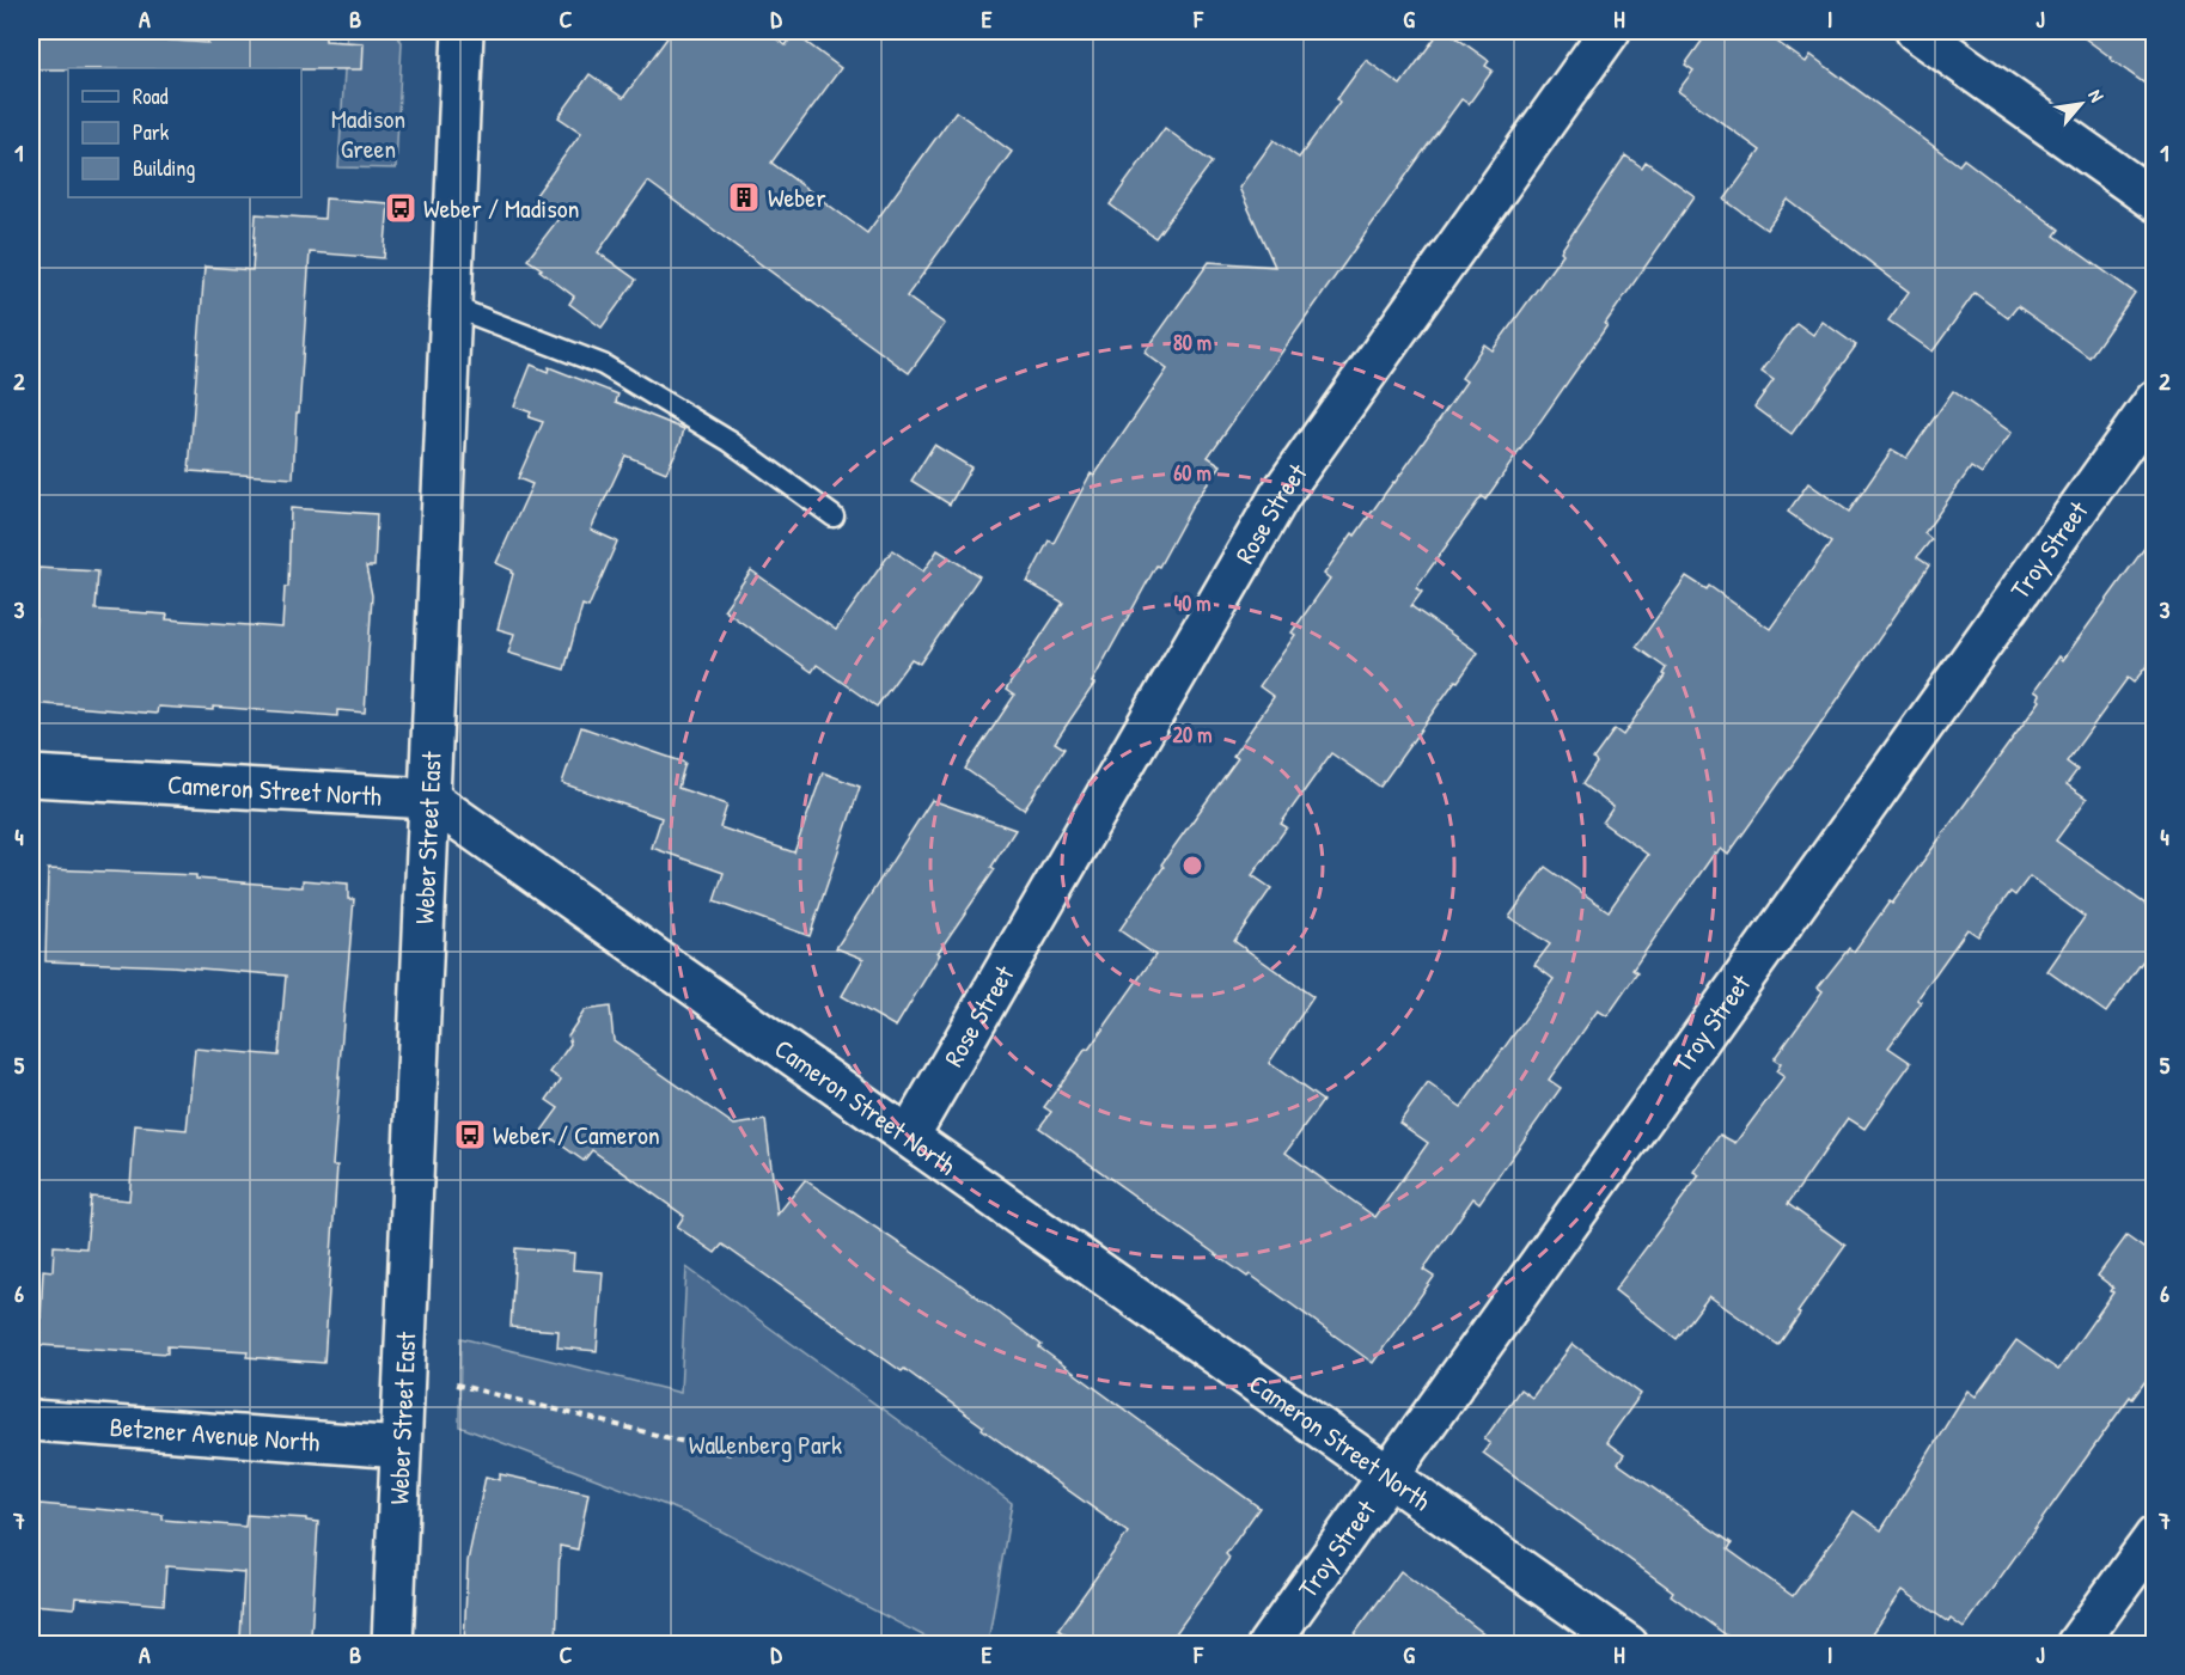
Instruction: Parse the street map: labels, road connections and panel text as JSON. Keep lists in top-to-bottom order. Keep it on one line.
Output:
{"streets":{"street":["Rose Street","Troy Street","Cameron Street North","Weber Street East","Betzner Avenue North"]},"crossings":[["Rose Street","Cameron Street North"],["Troy Street","Cameron Street North"],["Cameron Street North","Weber Street East"],["Weber Street East","Betzner Avenue North"]],"parks":["Madison Green","Wallenberg Park"],"places":{"building":["Weber"],"bus stop":["Weber / Madison","Weber / Cameron"]},"legend":["Road","Park","Building"],"north":"top right","grid":{"columns":["A","B","C","D","E","F","G","H","I","J"],"rows":["1","2","3","4","5","6","7"]},"rings":["80 m","60 m","40 m","20 m"]}
